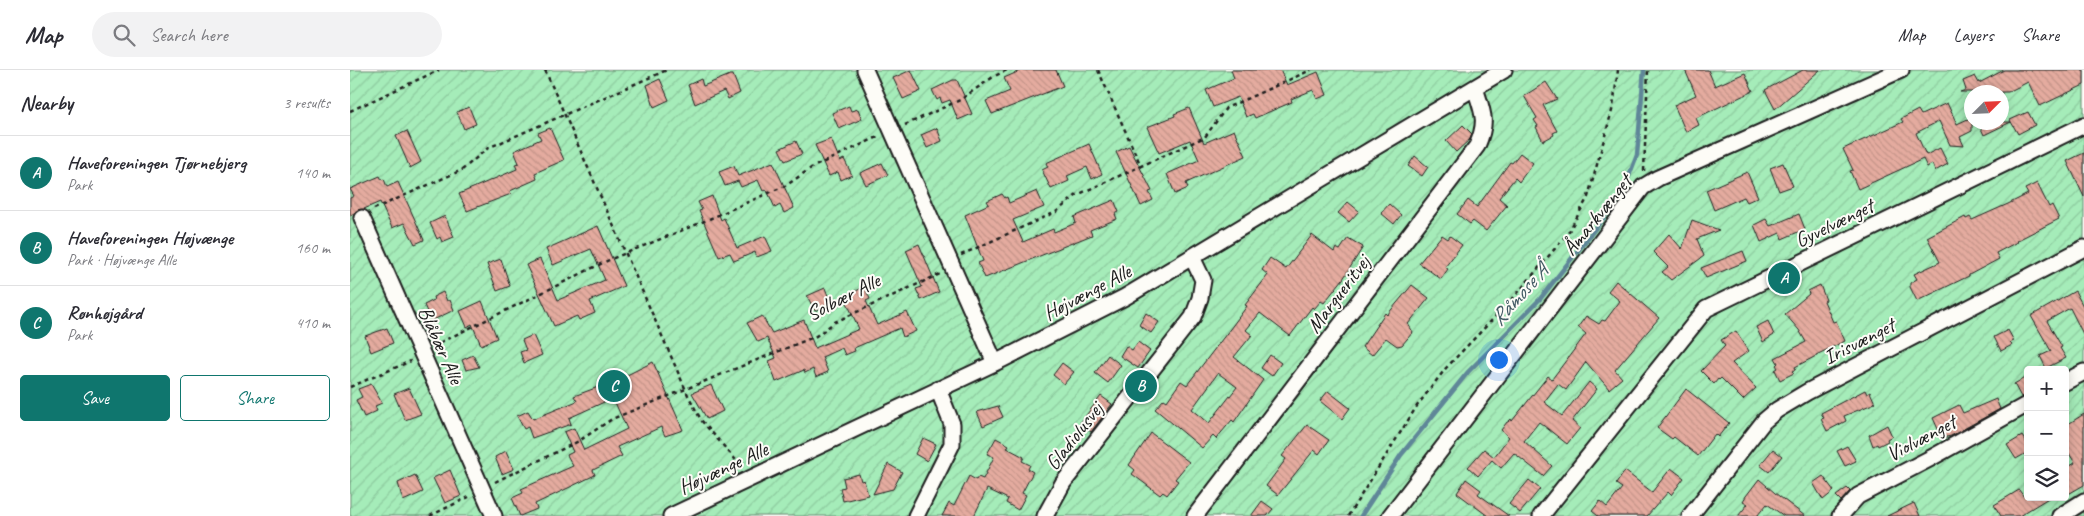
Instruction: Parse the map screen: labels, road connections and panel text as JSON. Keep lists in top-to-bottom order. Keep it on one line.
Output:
{"streets":{"street":["Åmarkvænget","Gyvelvænget","Højvænge Alle","Margueritvej","Irisvænget","Blåbær Alle","Gladiolusvej","Violvænget"],"path":["Solbær Alle"]},"crossings":[["Højvænge Alle","Margueritvej"],["Højvænge Alle","Gladiolusvej"],["Solbær Alle","Blåbær Alle"]],"water":["Råmose Å"],"north":"top right","page":{"header":"Map","search":"Search here","nav":["Map","Layers","Share"],"heading":["Nearby","3 results"],"list":[{"mark":"A","name":"Haveforeningen Tjørnebjerg","note":"Park","value":"140 m"},{"mark":"B","name":"Haveforeningen Højvænge","note":"Park · Højvænge Alle","value":"160 m"},{"mark":"C","name":"Rønhøjgård","note":"Park","value":"410 m"}],"pins":["A","B","C"],"buttons":["Save","Share"],"map_buttons":["+","−"]}}
